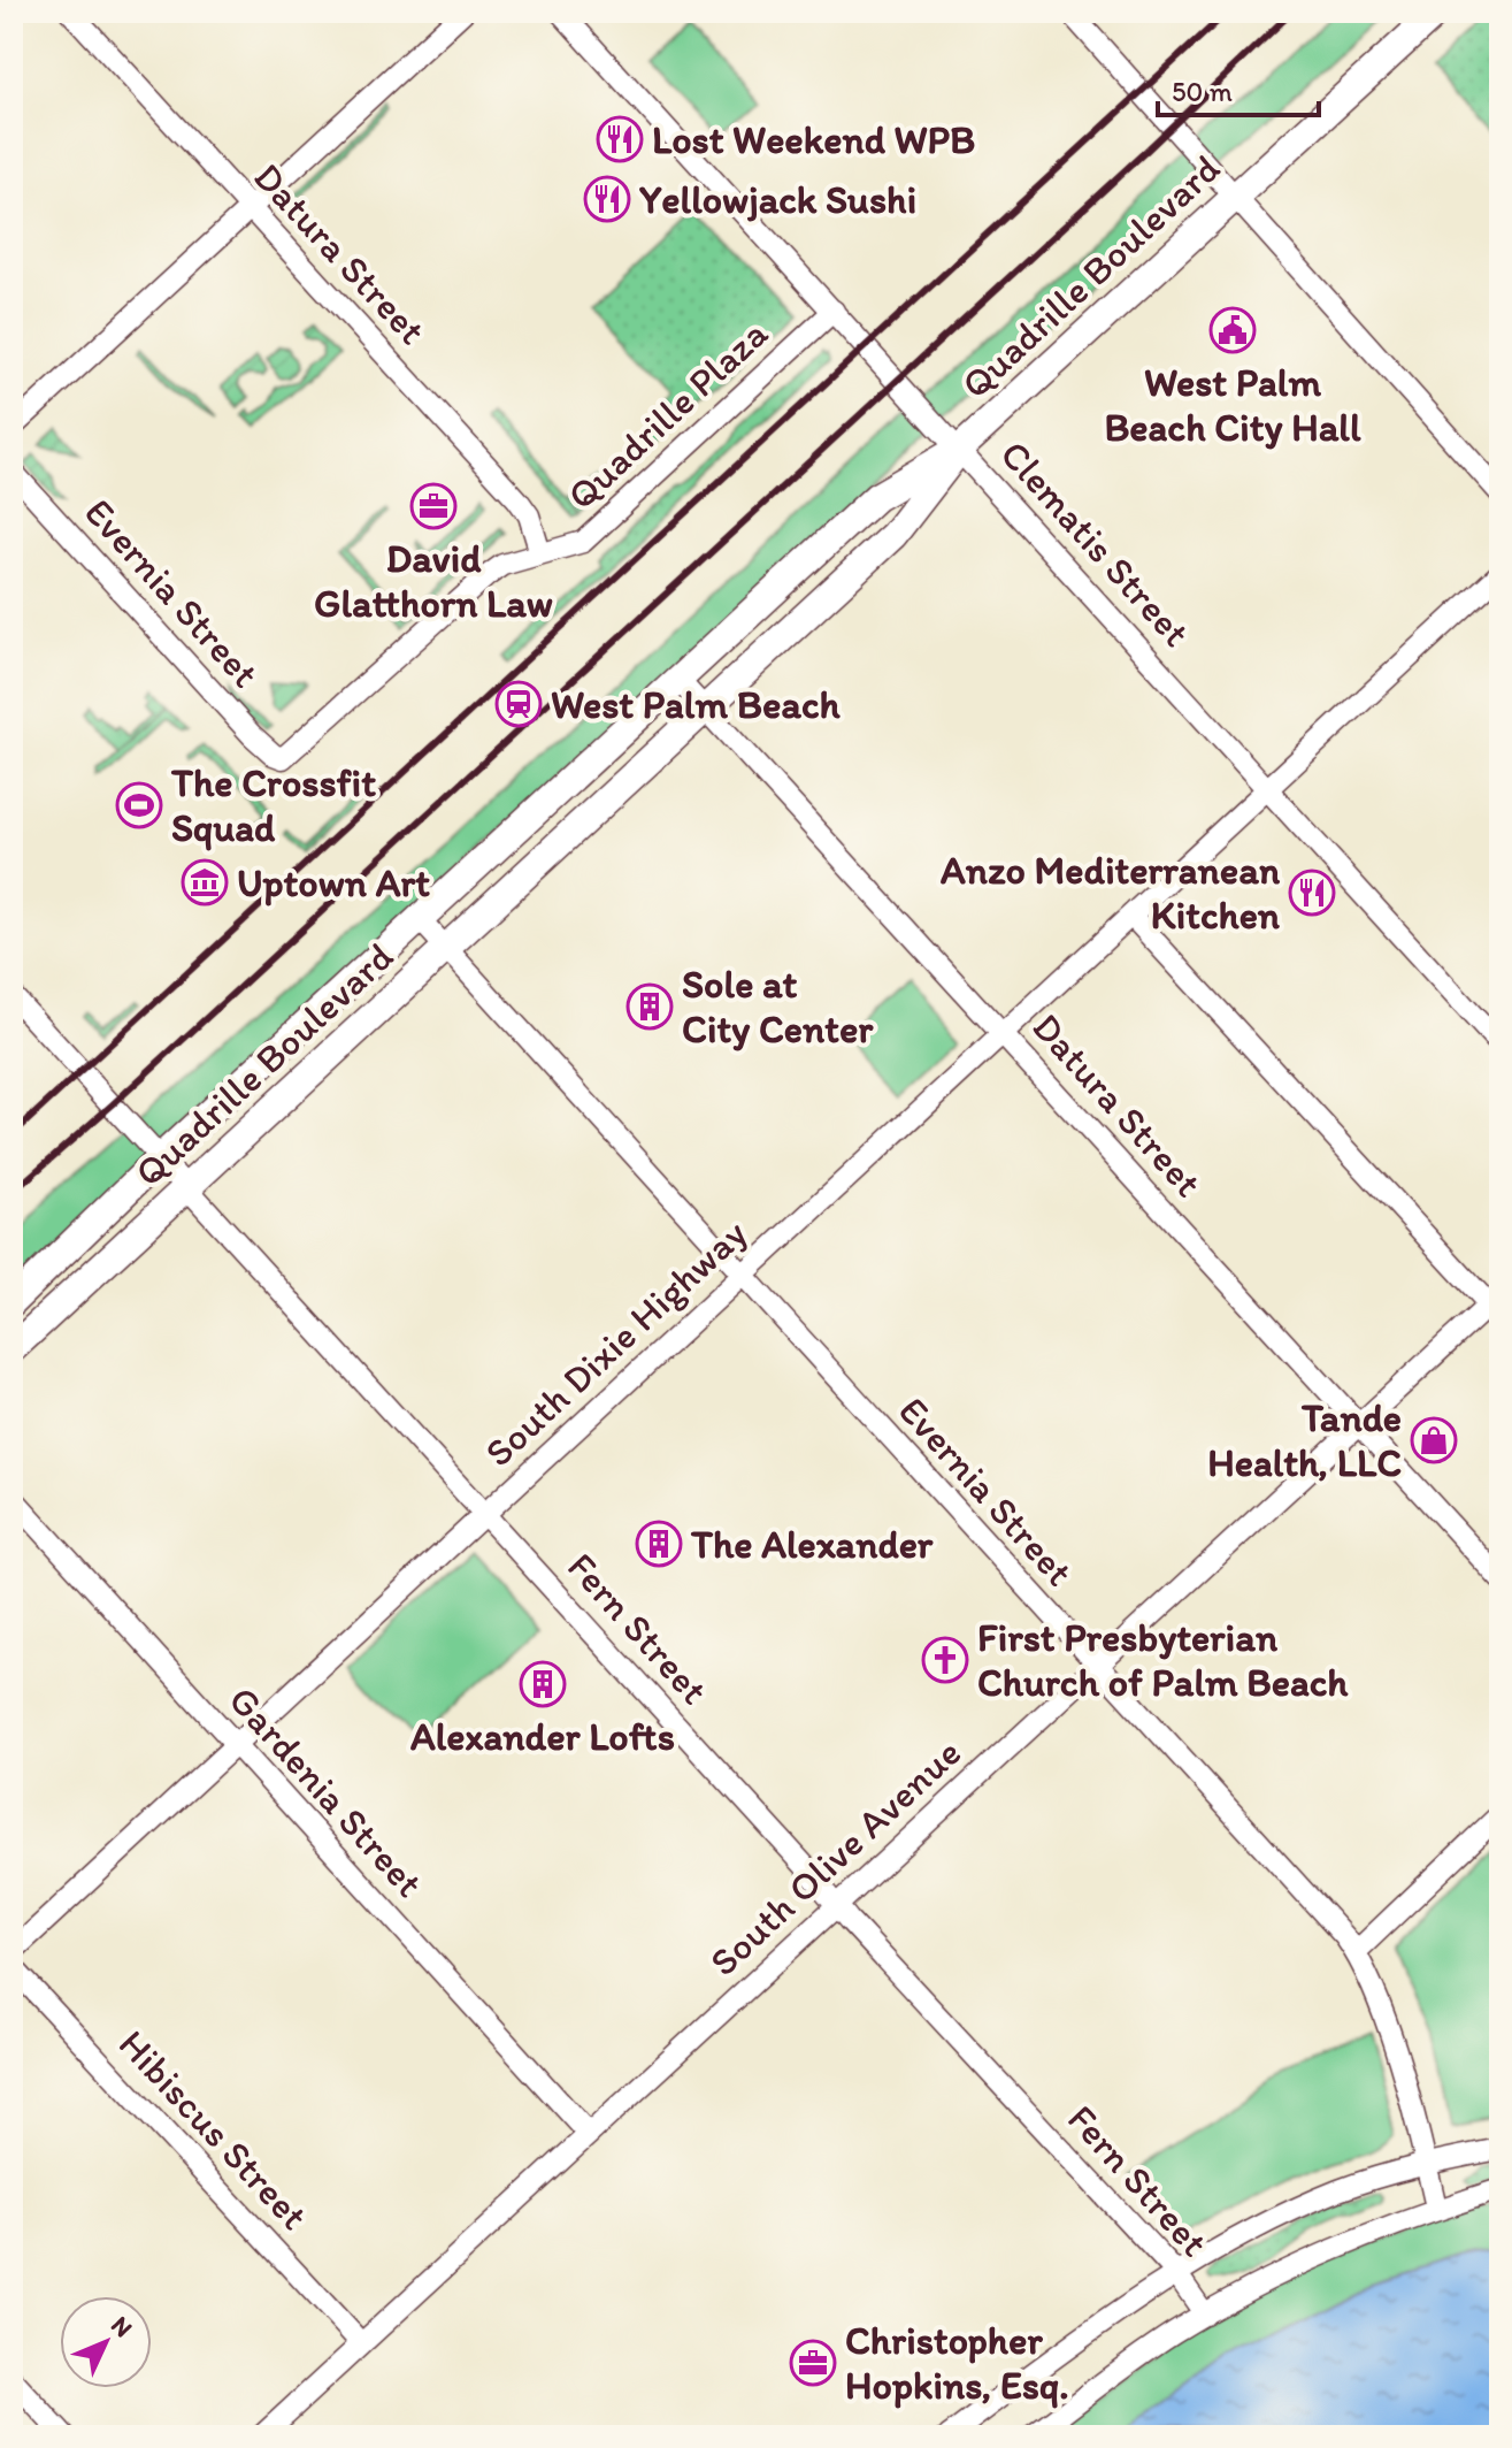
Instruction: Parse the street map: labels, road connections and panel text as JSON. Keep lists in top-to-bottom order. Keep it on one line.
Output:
{"streets":{"main road":["Quadrille Boulevard"],"street":["Datura Street","Quadrille Plaza","Clematis Street","Evernia Street","South Dixie Highway","Fern Street","Gardenia Street","South Olive Avenue","Hibiscus Street"]},"crossings":[["Datura Street","Quadrille Boulevard"],["Datura Street","Quadrille Plaza"],["Datura Street","South Dixie Highway"],["Datura Street","South Olive Avenue"],["Quadrille Boulevard","Clematis Street"],["Quadrille Boulevard","Evernia Street"],["Quadrille Boulevard","Fern Street"],["Quadrille Plaza","Clematis Street"],["Quadrille Plaza","Evernia Street"],["Clematis Street","South Dixie Highway"],["Evernia Street","South Dixie Highway"],["Evernia Street","South Olive Avenue"],["South Dixie Highway","Fern Street"],["South Dixie Highway","Gardenia Street"],["Fern Street","South Olive Avenue"],["Gardenia Street","South Olive Avenue"],["South Olive Avenue","Hibiscus Street"]],"places":{"restaurant":["Lost Weekend WPB","Yellowjack Sushi","Anzo Mediterranean Kitchen"],"public building":["West Palm Beach City Hall"],"office":["David Glatthorn Law","Christopher Hopkins, Esq."],"station":["West Palm Beach"],"sports":["The Crossfit Squad"],"museum":["Uptown Art"],"building":["Sole at City Center","The Alexander","Alexander Lofts"],"shop":["Tande Health, LLC"],"church":["First Presbyterian Church of Palm Beach"]},"scale_bar":"50 m","north":"top right"}
